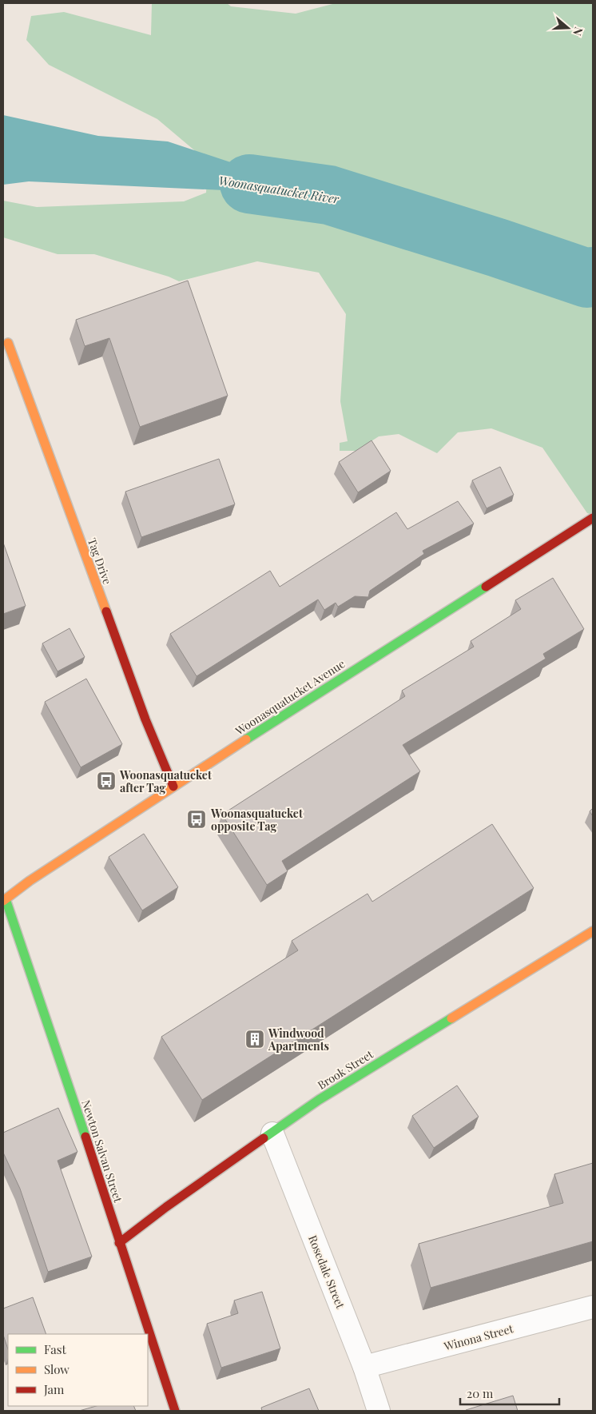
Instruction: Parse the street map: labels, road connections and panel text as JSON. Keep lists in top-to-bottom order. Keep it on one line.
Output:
{"streets":{"street":["Tag Drive","Woonasquatucket Avenue","Brook Street","Newton Salvan Street","Rosedale Street","Winona Street"]},"crossings":[["Tag Drive","Woonasquatucket Avenue"],["Woonasquatucket Avenue","Newton Salvan Street"],["Brook Street","Newton Salvan Street"],["Brook Street","Rosedale Street"],["Rosedale Street","Winona Street"]],"water":["Woonasquatucket River"],"places":{"bus stop":["Woonasquatucket after Tag","Woonasquatucket opposite Tag"],"building":["Windwood Apartments"]},"legend":["Fast","Slow","Jam"],"scale_bar":"20 m","north":"right"}
